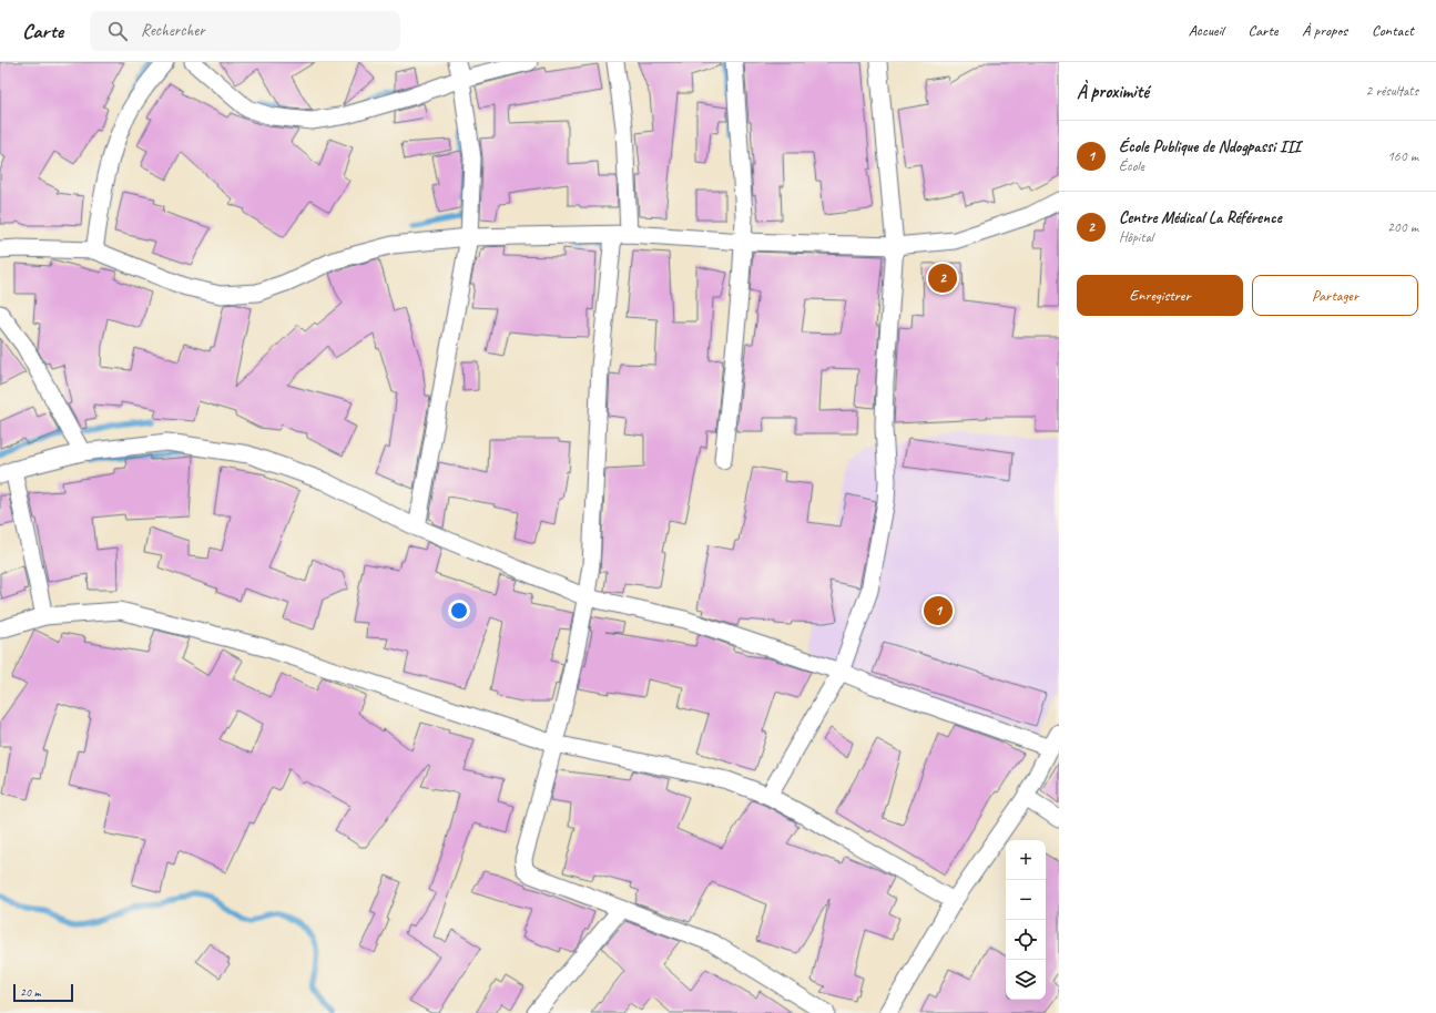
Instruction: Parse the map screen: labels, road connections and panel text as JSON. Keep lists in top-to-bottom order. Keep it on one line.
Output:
{"scale_bar":"20 m","page":{"header":"Carte","search":"Rechercher","nav":["Accueil","Carte","À propos","Contact"],"heading":["À proximité","2 résultats"],"list":[{"mark":"1","name":"École Publique de Ndogpassi III","note":"École","value":"160 m"},{"mark":"2","name":"Centre Médical La Référence","note":"Hôpital","value":"200 m"}],"pins":["2","1"],"buttons":["Enregistrer","Partager"],"map_buttons":["+","−"],"scale":"20 m"}}
